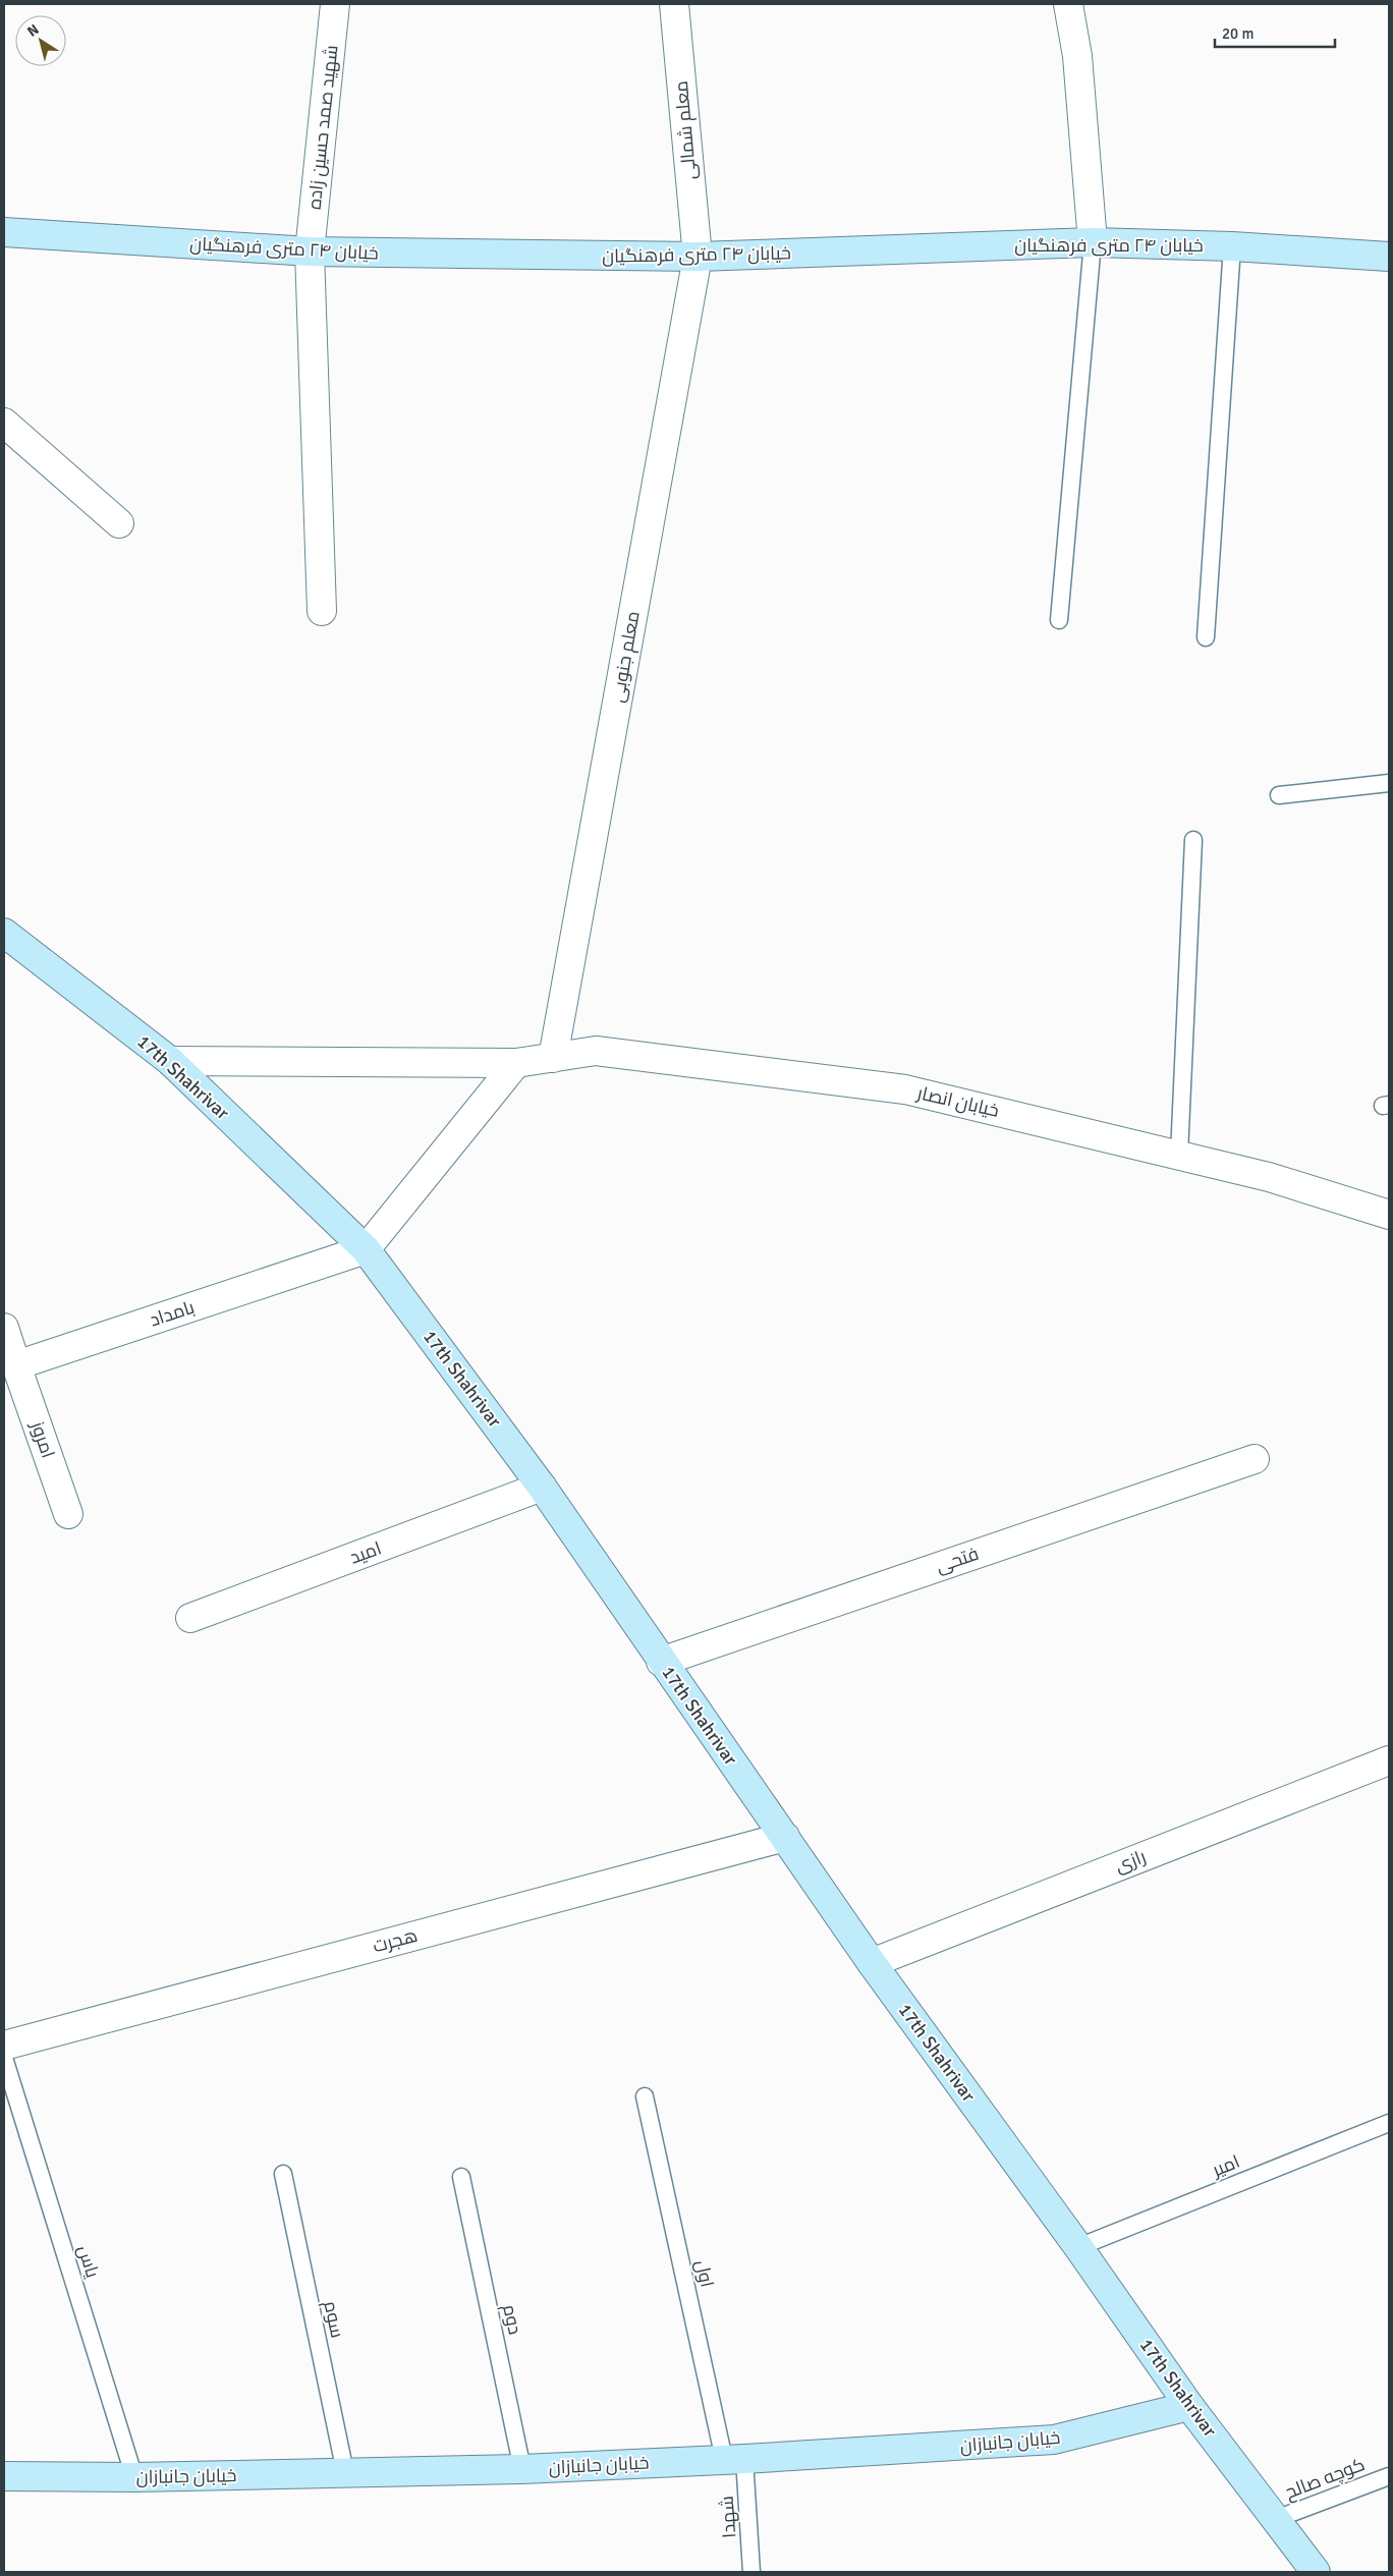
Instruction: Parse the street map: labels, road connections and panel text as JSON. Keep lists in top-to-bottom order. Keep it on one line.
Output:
{"streets":{"main road":["خیابان ۲۴ متری فرهنگیان","17th Shahrivar","خیابان جانبازان"],"street":["شهید صمد حسین زاده","معلم شمالی","معلم جنوبی","خیابان انصار","بامداد","امروز","امید","فتحی","رازی","هجرت"],"lane":["امیر","یاس","اول","سوم","دوم","کوچه صالح","شهدا"]},"crossings":[["شهید صمد حسین زاده","خیابان ۲۴ متری فرهنگیان"],["معلم شمالی","خیابان ۲۴ متری فرهنگیان"],["معلم شمالی","معلم جنوبی"],["خیابان ۲۴ متری فرهنگیان","معلم جنوبی"],["معلم جنوبی","خیابان انصار"],["17th Shahrivar","خیابان انصار"],["17th Shahrivar","بامداد"],["17th Shahrivar","امید"],["17th Shahrivar","فتحی"],["17th Shahrivar","رازی"],["17th Shahrivar","هجرت"],["17th Shahrivar","امیر"],["17th Shahrivar","خیابان جانبازان"],["17th Shahrivar","کوچه صالح"],["بامداد","امروز"],["یاس","خیابان جانبازان"],["اول","خیابان جانبازان"],["اول","شهدا"],["سوم","خیابان جانبازان"],["دوم","خیابان جانبازان"],["خیابان جانبازان","شهدا"]],"scale_bar":"20 m","north":"top left"}
